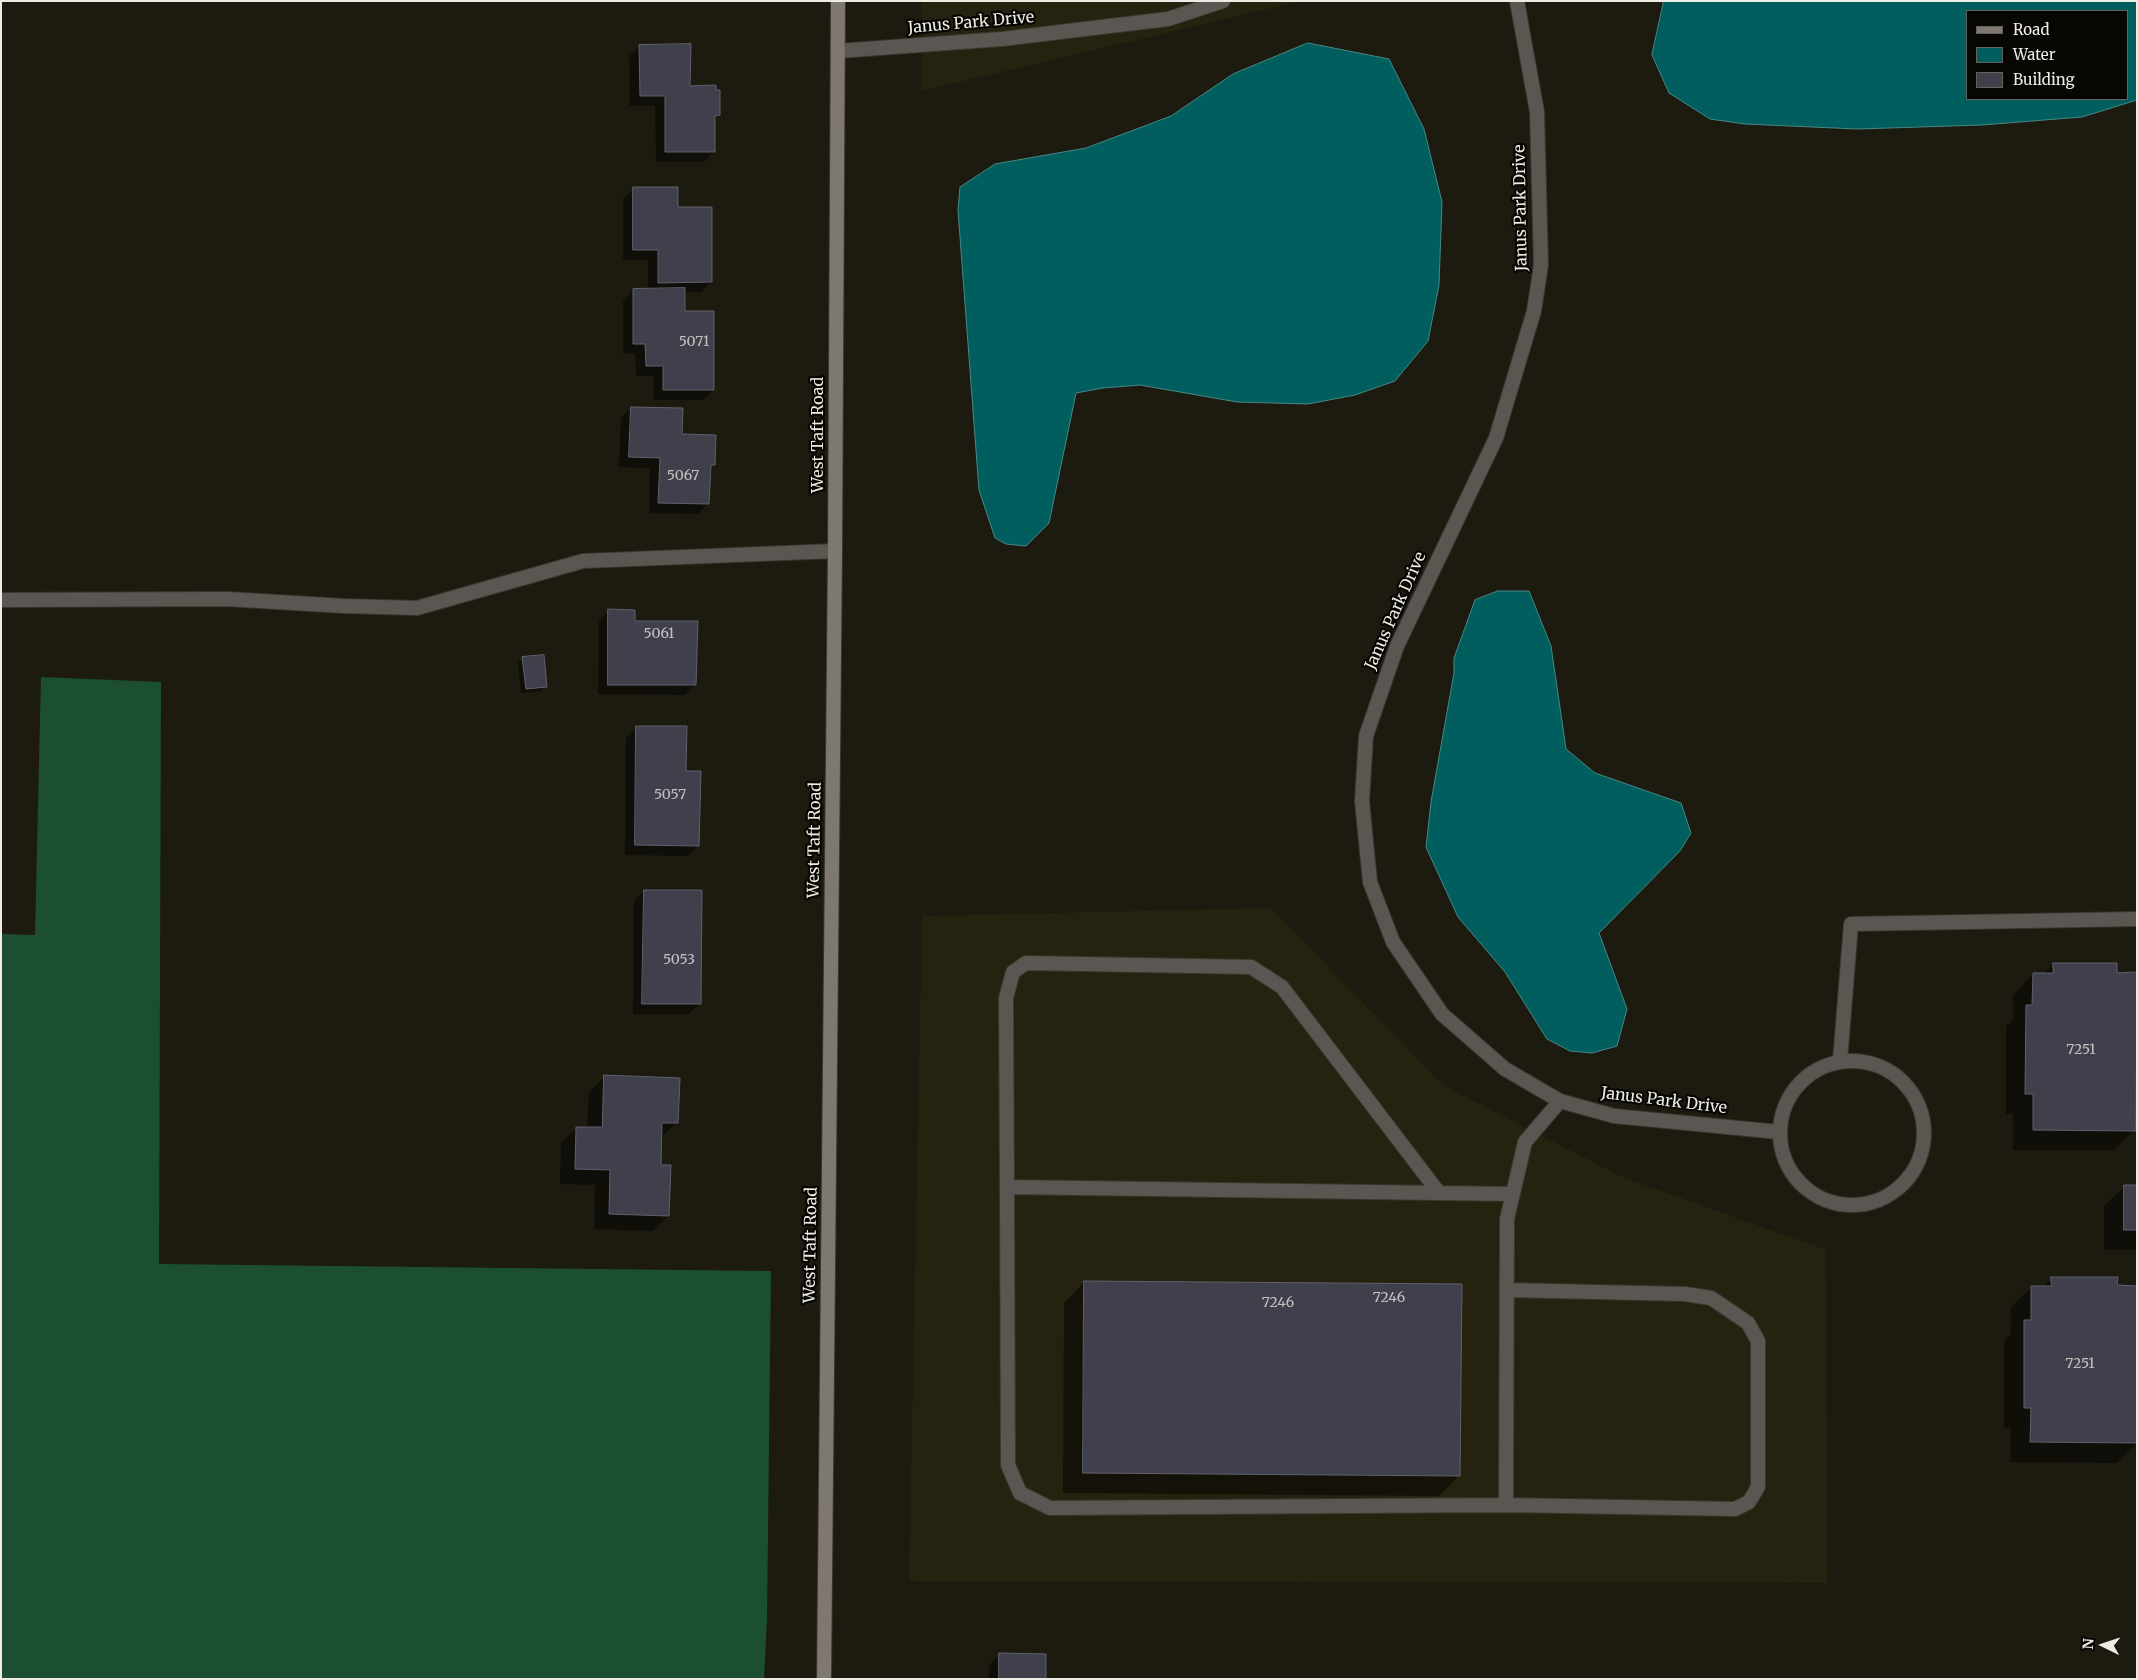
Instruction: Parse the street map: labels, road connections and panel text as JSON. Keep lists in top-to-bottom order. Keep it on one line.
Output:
{"streets":{"main road":["West Taft Road"],"street":["Janus Park Drive"]},"crossings":[["Janus Park Drive","West Taft Road"]],"house_numbers":["5071","5067","5061","5057","5053","7251","7246","7246","7251"],"legend":["Road","Water","Building"],"north":"left"}
